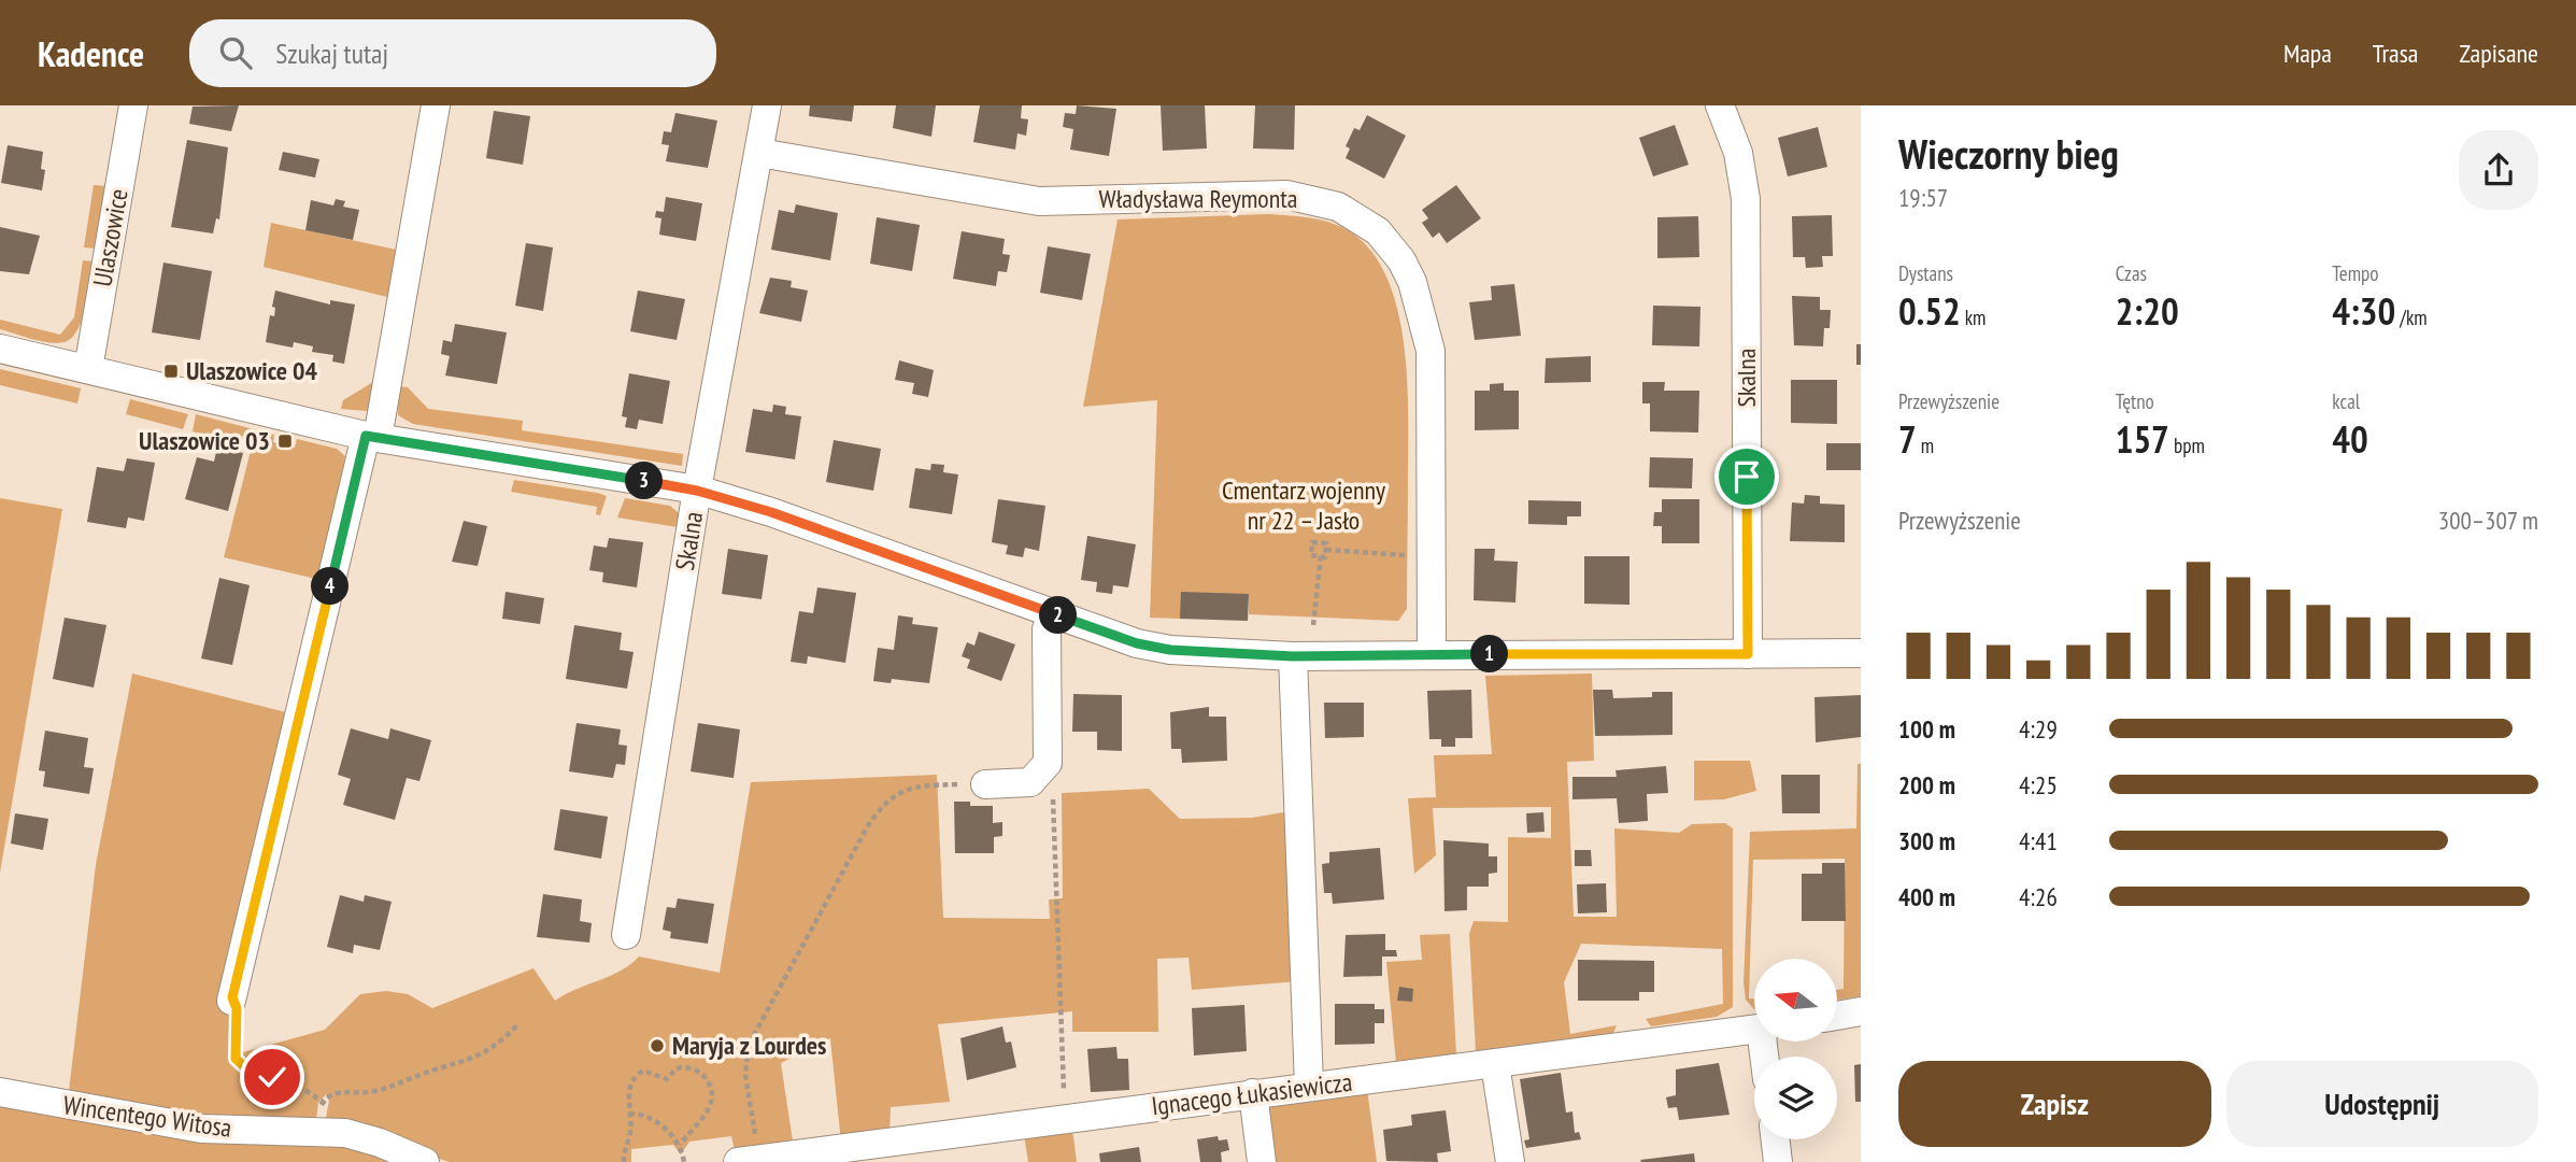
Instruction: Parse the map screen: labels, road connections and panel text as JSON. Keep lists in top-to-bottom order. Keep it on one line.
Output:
{"streets":{"street":["Władysława Reymonta","Ulaszowice","Skalna","Ignacego Łukasiewicza","Wincentego Witosa"]},"crossings":[["Władysława Reymonta","Skalna"]],"parks":["Cmentarz wojenny nr 22 – Jasło"],"places":{"transit":["Ulaszowice 04","Ulaszowice 03"],"other":["Maryja z Lourdes"]},"north":"left","page":{"header":"Kadence","search":"Szukaj tutaj","nav":["Mapa","Trasa","Zapisane"],"heading":["Wieczorny bieg","19:57"],"stats":[["Dystans","0.52 km"],["Czas","2:20"],["Tempo","4:30 /km"],["Przewyższenie","7 m"],["Tętno","157 bpm"],["kcal","40"]],"pins":["3","4","2","1"],"chart":["Przewyższenie","300–307 m"],"list":[{"name":"100 m","note":"4:29"},{"name":"200 m","note":"4:25"},{"name":"300 m","note":"4:41"},{"name":"400 m","note":"4:26"}],"buttons":["Zapisz","Udostępnij"]}}
